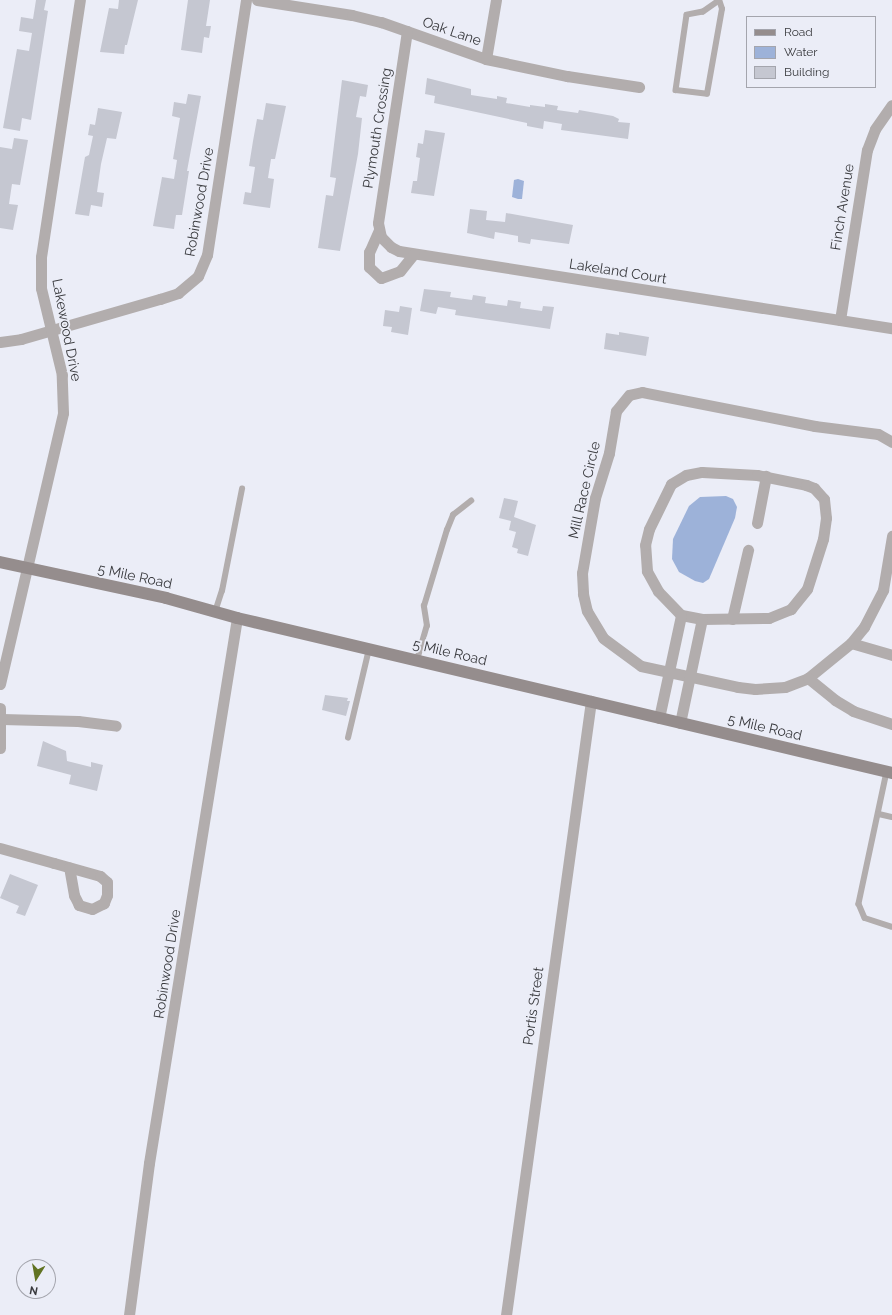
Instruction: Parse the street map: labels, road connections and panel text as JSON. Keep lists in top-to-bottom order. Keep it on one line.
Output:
{"streets":{"street":["Oak Lane","Plymouth Crossing","Robinwood Drive","Finch Avenue","Lakeland Court","Lakewood Drive","Mill Race Circle","5 Mile Road","Portis Street"]},"crossings":[["Oak Lane","Plymouth Crossing"],["Plymouth Crossing","Lakeland Court"],["Robinwood Drive","Lakewood Drive"],["Robinwood Drive","5 Mile Road"],["Finch Avenue","Lakeland Court"],["Lakewood Drive","5 Mile Road"],["5 Mile Road","Portis Street"]],"legend":["Road","Water","Building"],"north":"bottom"}
